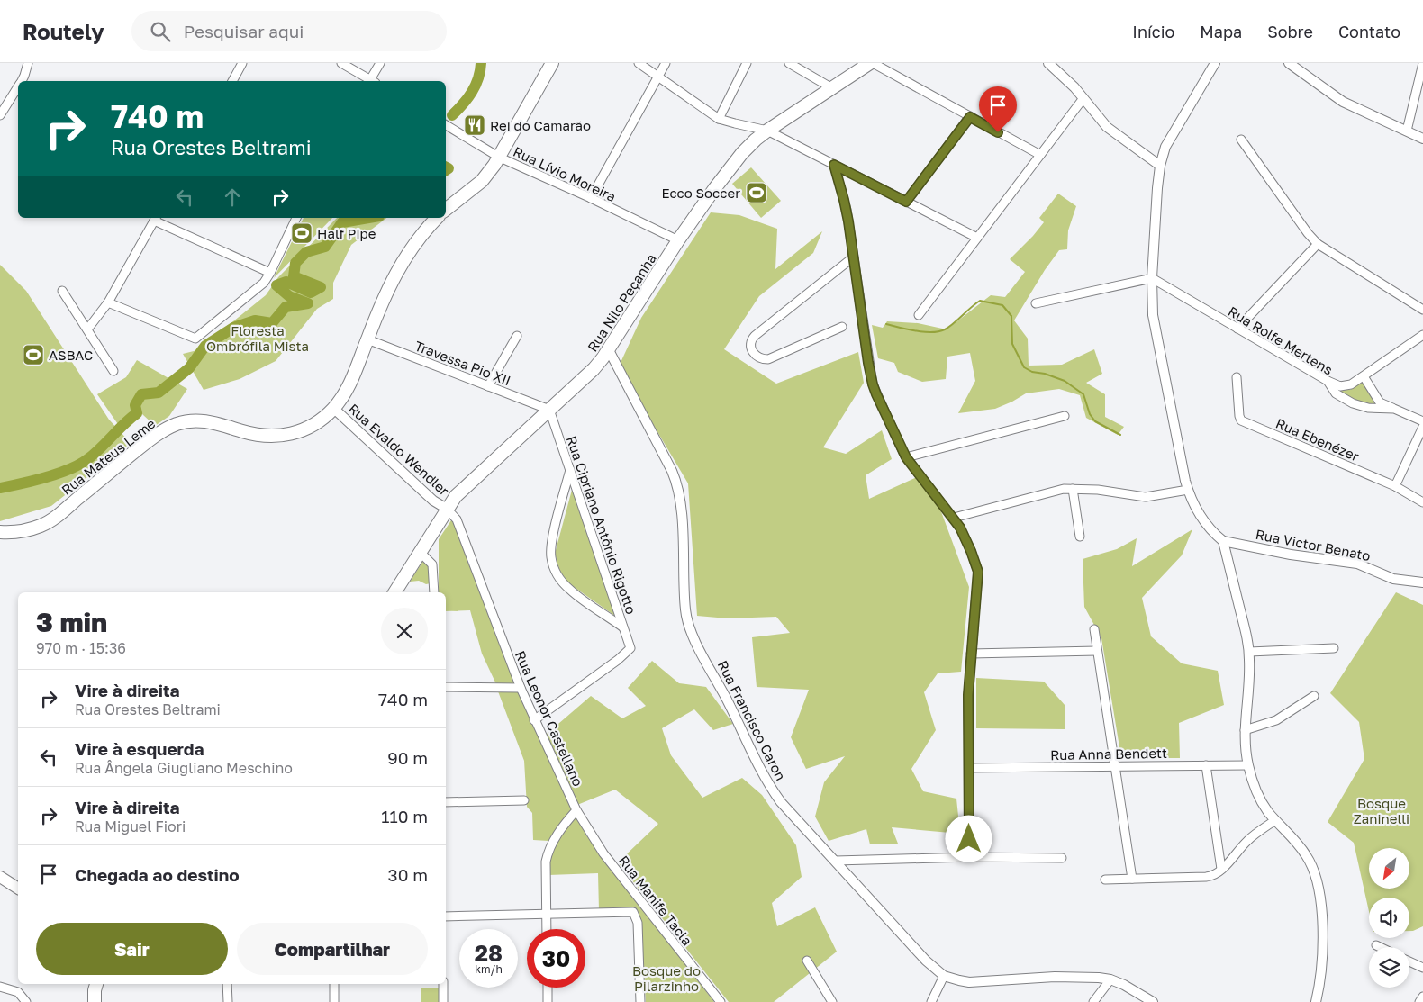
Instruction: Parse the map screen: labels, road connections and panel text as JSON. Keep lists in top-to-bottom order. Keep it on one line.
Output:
{"streets":{"main road":["Rua Nilo Peçanha","Rua Mateus Leme"],"street":["Rua Lívio Moreira","Rua Rolfe Mertens","Travessa Pio XII","Rua Ebenézer","Rua Evaldo Wendler","Rua Cipriano Antônio Rigotto","Rua Victor Benato","Rua Leonor Castellano","Rua Francisco Caron","Rua Anna Bendett","Rua Manife Tacla"]},"crossings":[["Rua Lívio Moreira","Rua Nilo Peçanha"],["Rua Nilo Peçanha","Travessa Pio XII"],["Rua Nilo Peçanha","Rua Evaldo Wendler"],["Rua Nilo Peçanha","Rua Cipriano Antônio Rigotto"],["Rua Nilo Peçanha","Rua Leonor Castellano"],["Rua Nilo Peçanha","Rua Francisco Caron"],["Travessa Pio XII","Rua Mateus Leme"],["Travessa Pio XII","Rua Cipriano Antônio Rigotto"],["Rua Evaldo Wendler","Rua Mateus Leme"],["Rua Evaldo Wendler","Rua Leonor Castellano"],["Rua Cipriano Antônio Rigotto","Rua Leonor Castellano"],["Rua Leonor Castellano","Rua Manife Tacla"]],"parks":["Floresta Ombrófila Mista","Bosque Zaninelli","Bosque do Pilarzinho"],"places":{"restaurant":["Rei do Camarão"],"sports":["Ecco Soccer","Half Pipe","ASBAC"]},"north":"bottom left","page":{"header":"Routely","search":"Pesquisar aqui","nav":["Início","Mapa","Sobre","Contato"],"turn":["740 m","Rua Orestes Beltrami"],"heading":["3 min","970 m · 15:36"],"list":[{"name":"Vire à direita","note":"Rua Orestes Beltrami","value":"740 m"},{"name":"Vire à esquerda","note":"Rua Ângela Giugliano Meschino","value":"90 m"},{"name":"Vire à direita","note":"Rua Miguel Fiori","value":"110 m"},{"name":"Chegada ao destino","value":"30 m"}],"buttons":["Sair","Compartilhar"],"speed":"28 km/h","limit":"30"}}
